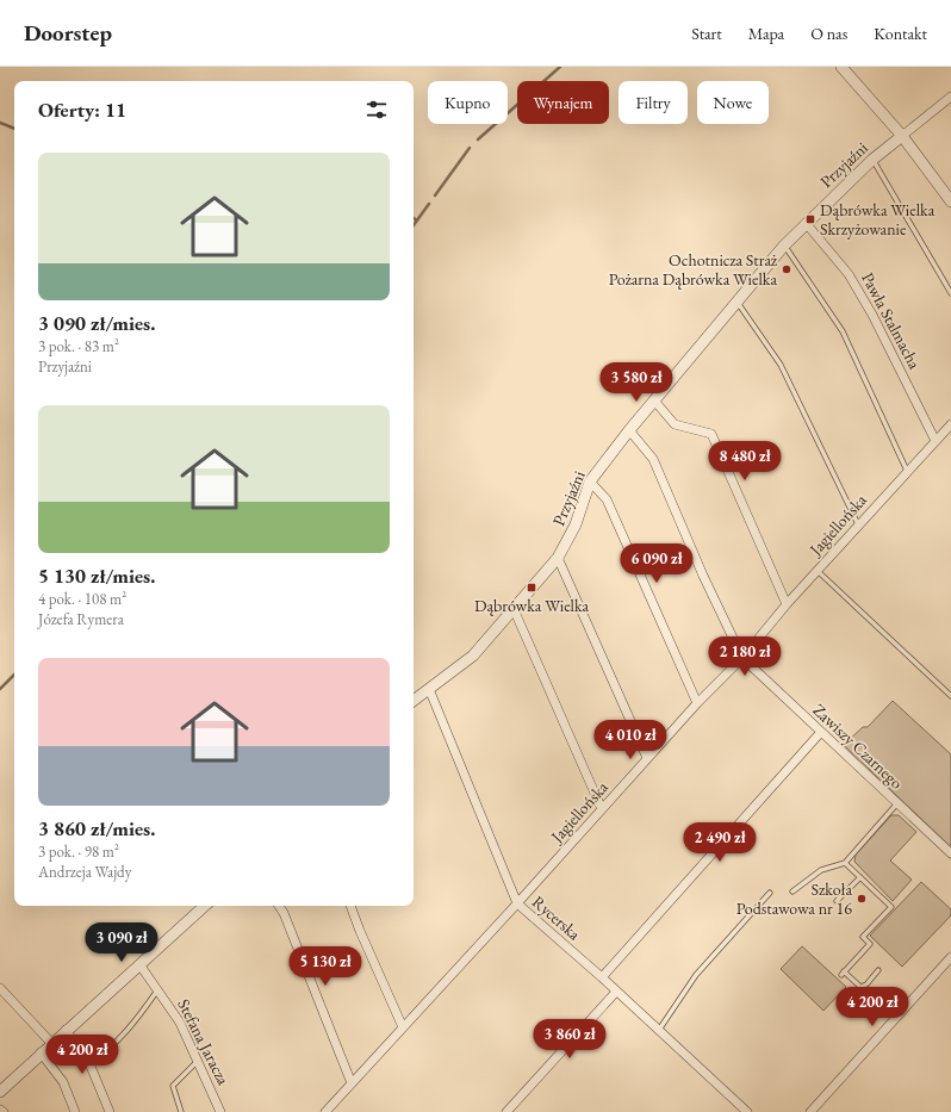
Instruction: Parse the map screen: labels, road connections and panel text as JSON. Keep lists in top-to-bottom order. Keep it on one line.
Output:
{"streets":{"street":["Przyjaźni","Pawła Stalmacha","Jagiellońska","Zawiszy Czarnego","Rycerska","Stefana Jaracza"]},"crossings":[["Przyjaźni","Pawła Stalmacha"],["Przyjaźni","Zawiszy Czarnego"],["Przyjaźni","Rycerska"],["Pawła Stalmacha","Jagiellońska"],["Jagiellońska","Zawiszy Czarnego"],["Jagiellońska","Rycerska"]],"places":{"transit":["Dąbrówka Wielka Skrzyżowanie","Dąbrówka Wielka"],"other":["Ochotnicza Straż Pożarna Dąbrówka Wielka","Szkoła Podstawowa nr 16"]},"page":{"header":"Doorstep","nav":["Start","Mapa","O nas","Kontakt"],"chip":["Kupno","Wynajem","Filtry","Nowe"],"heading":"Oferty: 11","list":[{"name":"3 090 zł/mies.","note":"3 pok. · 83 m² · Przyjaźni"},{"name":"5 130 zł/mies.","note":"4 pok. · 108 m² · Józefa Rymera"},{"name":"3 860 zł/mies.","note":"3 pok. · 98 m² · Andrzeja Wajdy"}],"price":["3 580 zł","8 480 zł","6 090 zł","2 180 zł","4 010 zł","2 490 zł","3 090 zł","5 130 zł","4 200 zł","3 860 zł","4 200 zł"]}}
